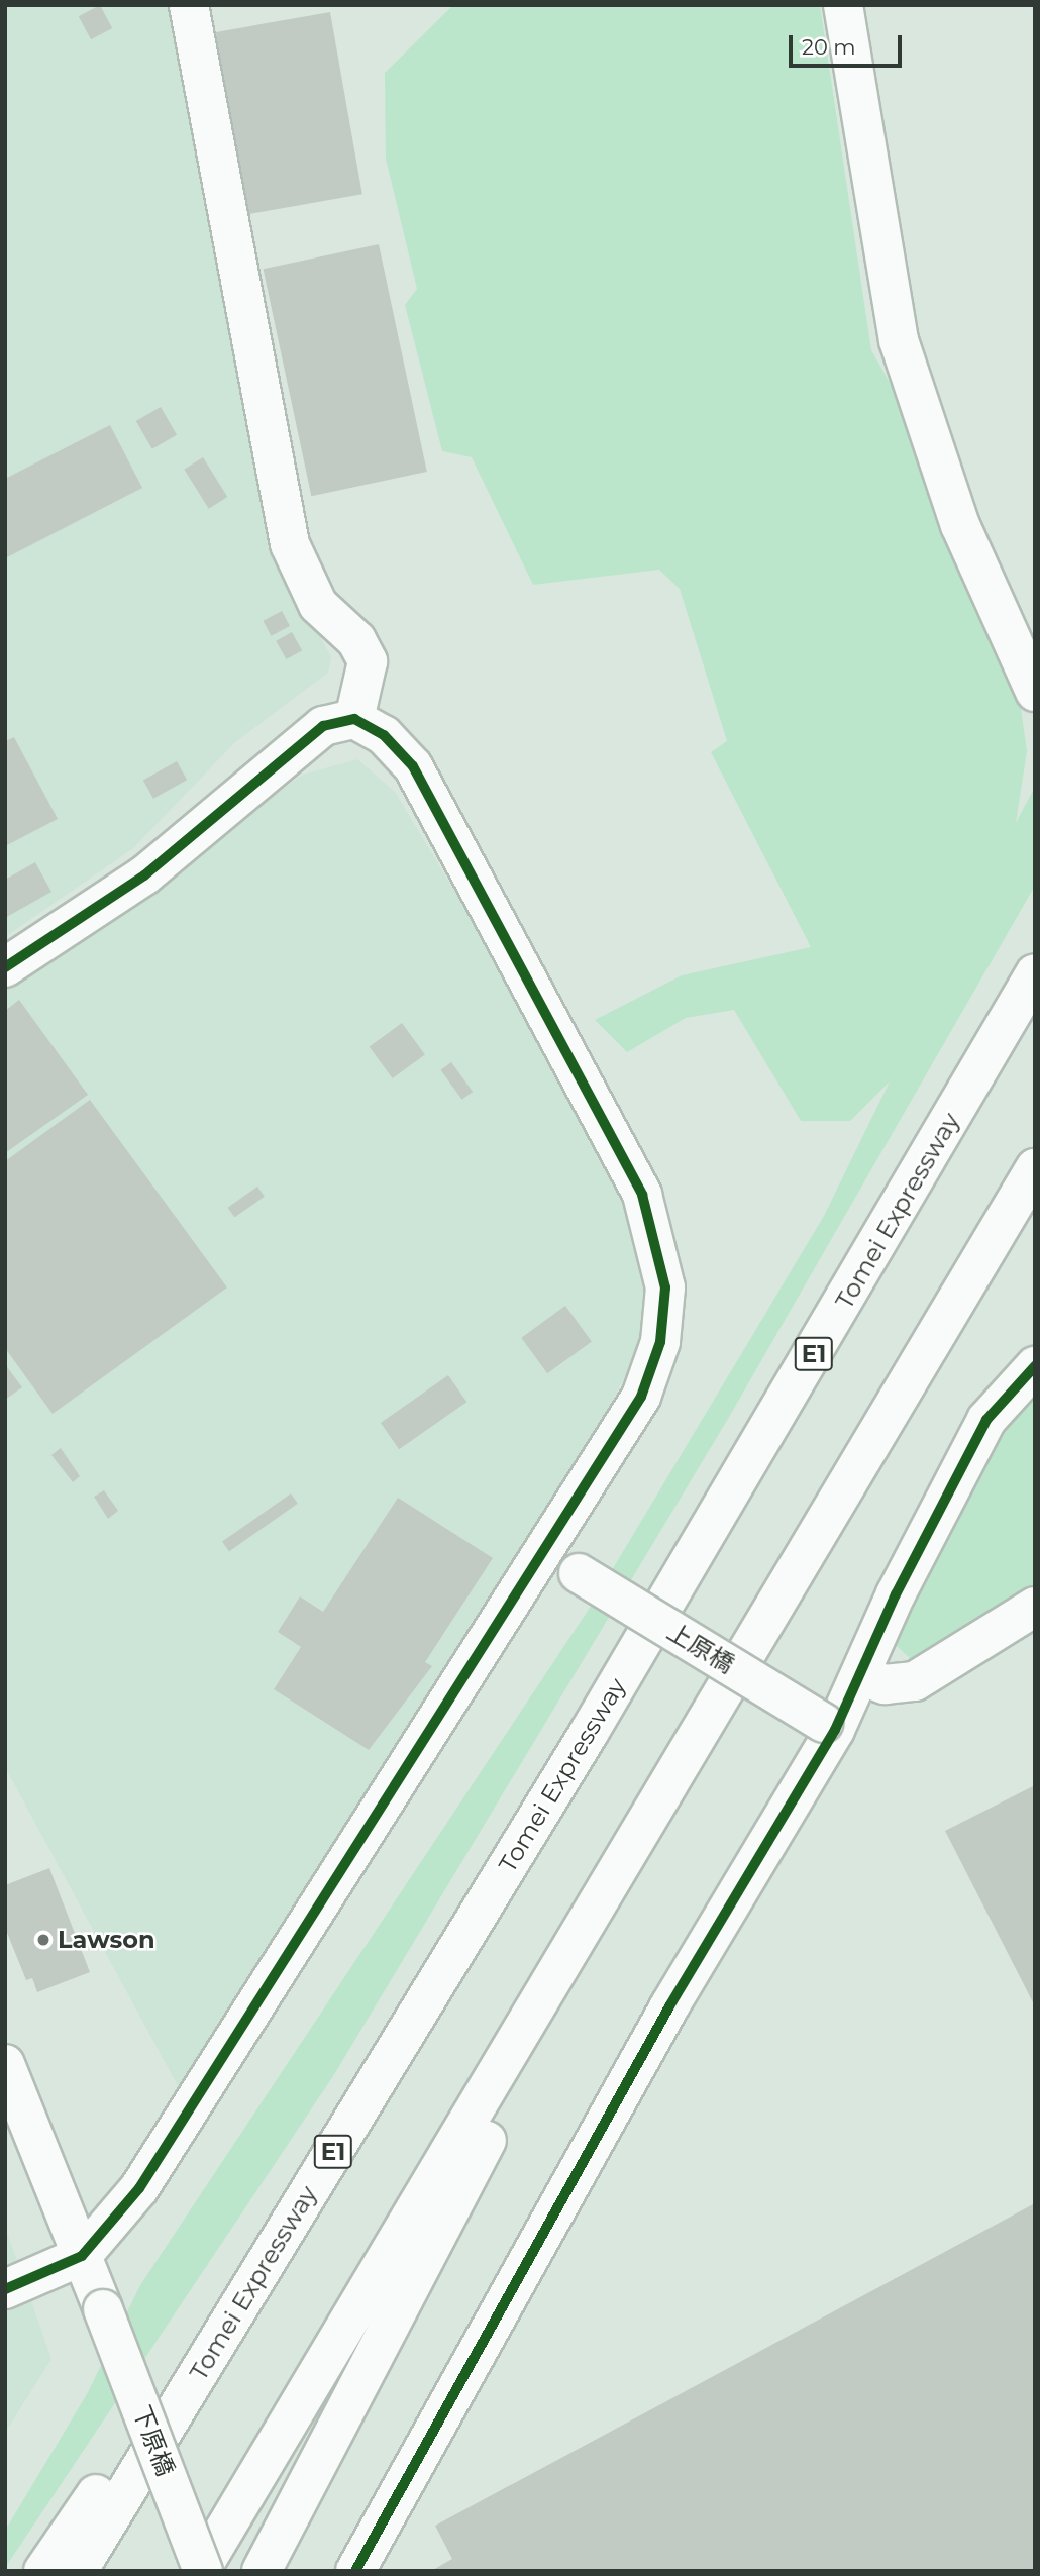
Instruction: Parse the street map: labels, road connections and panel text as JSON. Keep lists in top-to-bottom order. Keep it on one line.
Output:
{"streets":{"main road":["Tomei Expressway","E1","上原橋","下原橋"]},"places":["Lawson"],"scale_bar":"20 m"}
